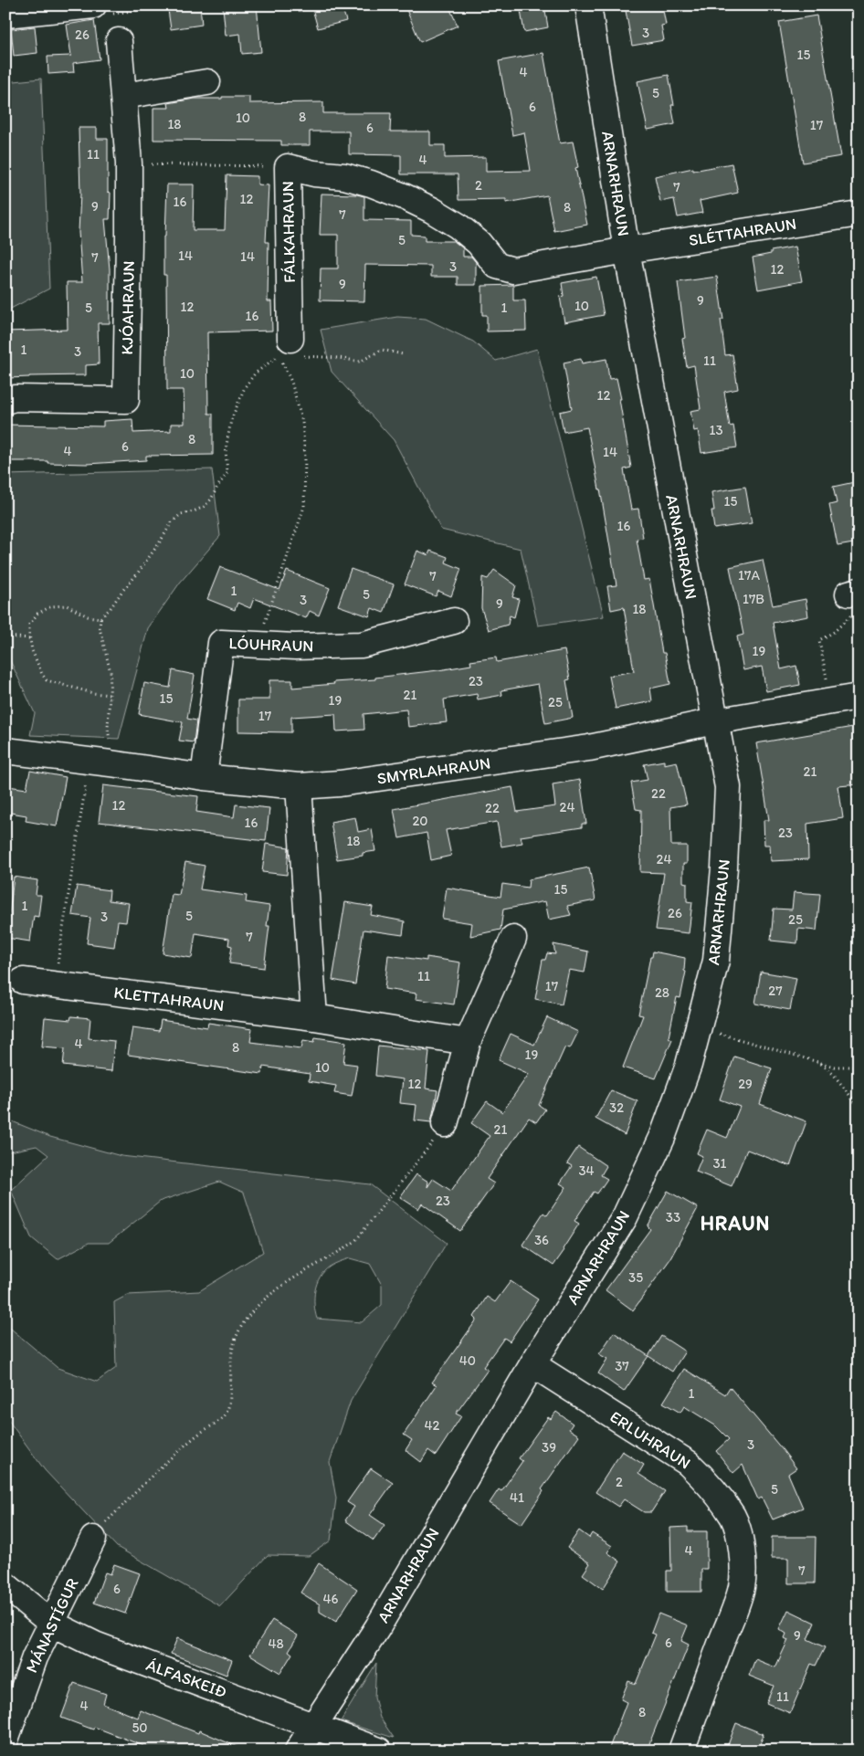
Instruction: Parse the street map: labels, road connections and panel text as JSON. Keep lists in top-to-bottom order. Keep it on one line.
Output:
{"streets":{"street":["ARNARHRAUN","FÁLKAHRAUN","SLÉTTAHRAUN","KJÓAHRAUN","LÓUHRAUN","SMYRLAHRAUN","KLETTAHRAUN","ERLUHRAUN","MÁNASTÍGUR","ÁLFASKEIÐ"]},"crossings":[["ARNARHRAUN","FÁLKAHRAUN"],["ARNARHRAUN","SLÉTTAHRAUN"],["ARNARHRAUN","SMYRLAHRAUN"],["ARNARHRAUN","ERLUHRAUN"],["ARNARHRAUN","ÁLFASKEIÐ"],["FÁLKAHRAUN","SLÉTTAHRAUN"],["LÓUHRAUN","SMYRLAHRAUN"],["MÁNASTÍGUR","ÁLFASKEIÐ"]],"districts":["HRAUN"],"house_numbers":["3","26","15","4","5","6","8","10","18","17","6","11","4","2","7","12","16","9","8","7","5","14","14","7","3","12","9","9","10","12","5","1","16","1","3","11","10","12","13","8","6","4","14","15","16","17A","7","1","5","17B","3","9","18","19","23","21","15","19","25","17","21","22","12","24","22","20","16","23","18","24","15","1","26","5","3","25","7","11","17","27","28","4","8","19","10","12","29","32","21","31","34","23","33","36","35","40","37","1","42","3","39","2","5","41","4","7","6","46","9","6","48","11","4","8","50"]}
